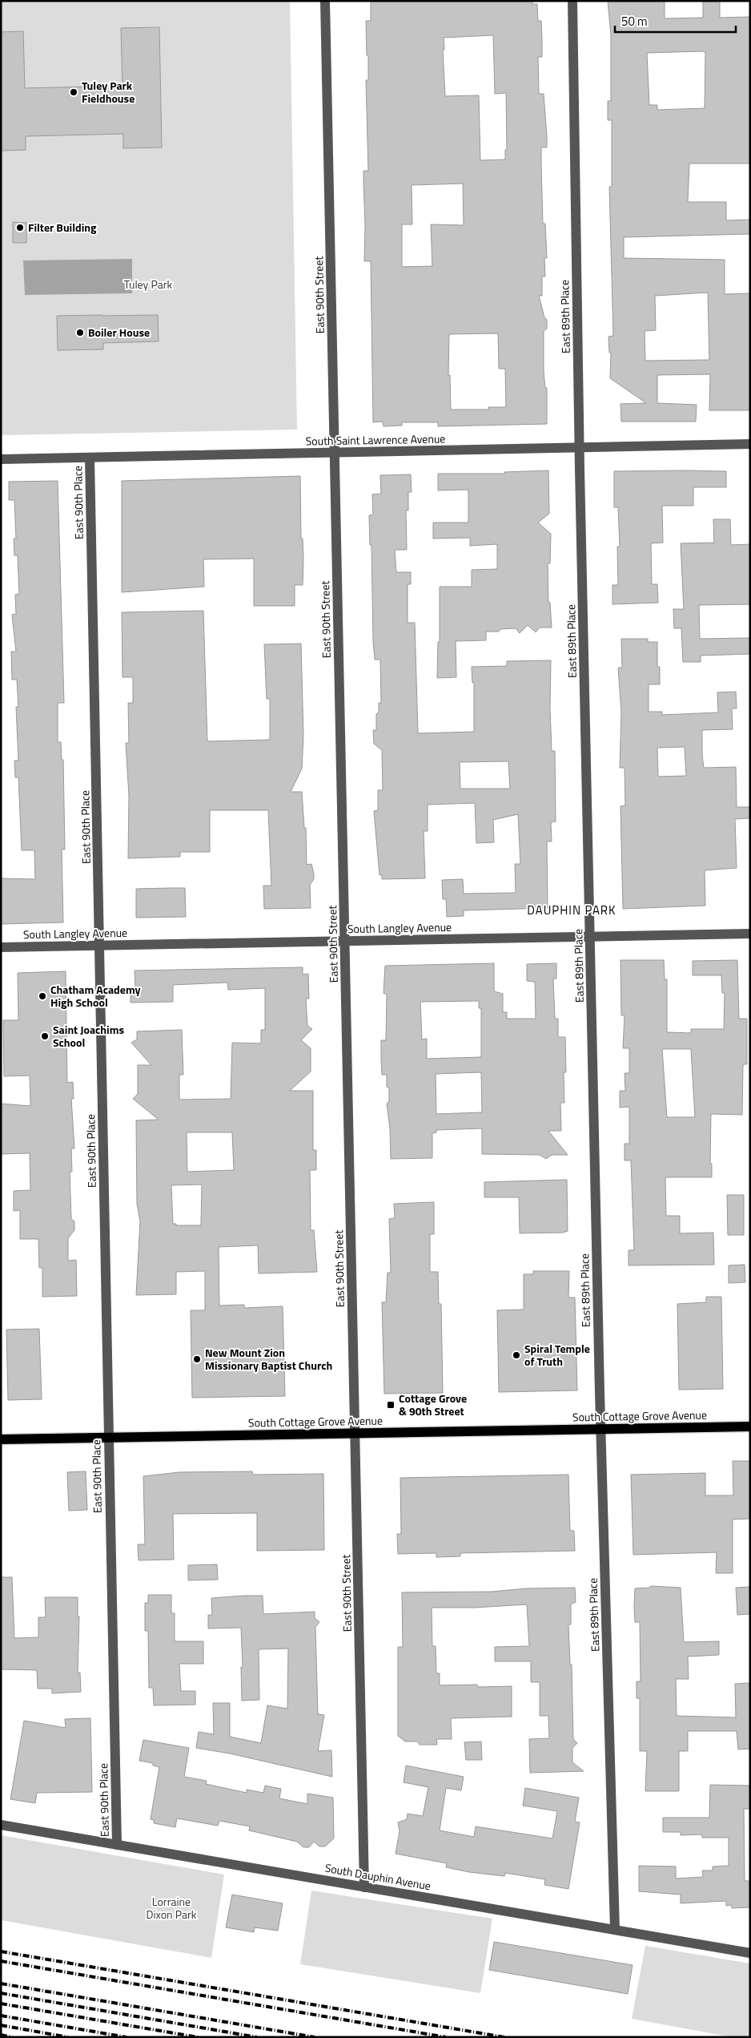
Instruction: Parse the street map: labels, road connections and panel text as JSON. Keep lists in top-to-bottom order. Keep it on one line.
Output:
{"streets":{"main road":["South Cottage Grove Avenue"],"street":["East 90th Street","East 89th Place","South Saint Lawrence Avenue","East 90th Place","South Langley Avenue","South Dauphin Avenue"]},"crossings":[["East 90th Street","South Saint Lawrence Avenue"],["East 90th Street","South Langley Avenue"],["East 90th Street","South Cottage Grove Avenue"],["East 90th Street","South Dauphin Avenue"],["East 89th Place","South Saint Lawrence Avenue"],["East 89th Place","South Langley Avenue"],["East 89th Place","South Cottage Grove Avenue"],["East 89th Place","South Dauphin Avenue"],["South Saint Lawrence Avenue","East 90th Place"],["East 90th Place","South Langley Avenue"],["East 90th Place","South Cottage Grove Avenue"],["East 90th Place","South Dauphin Avenue"]],"districts":["DAUPHIN PARK"],"parks":["Tuley Park","Lorraine Dixon Park"],"places":{"other":["Tuley Park Fieldhouse","Filter Building","Boiler House","Chatham Academy High School","Saint Joachims School","Spiral Temple of Truth","New Mount Zion Missionary Baptist Church"],"transit":["Cottage Grove & 90th Street"]},"scale_bar":"50 m"}
